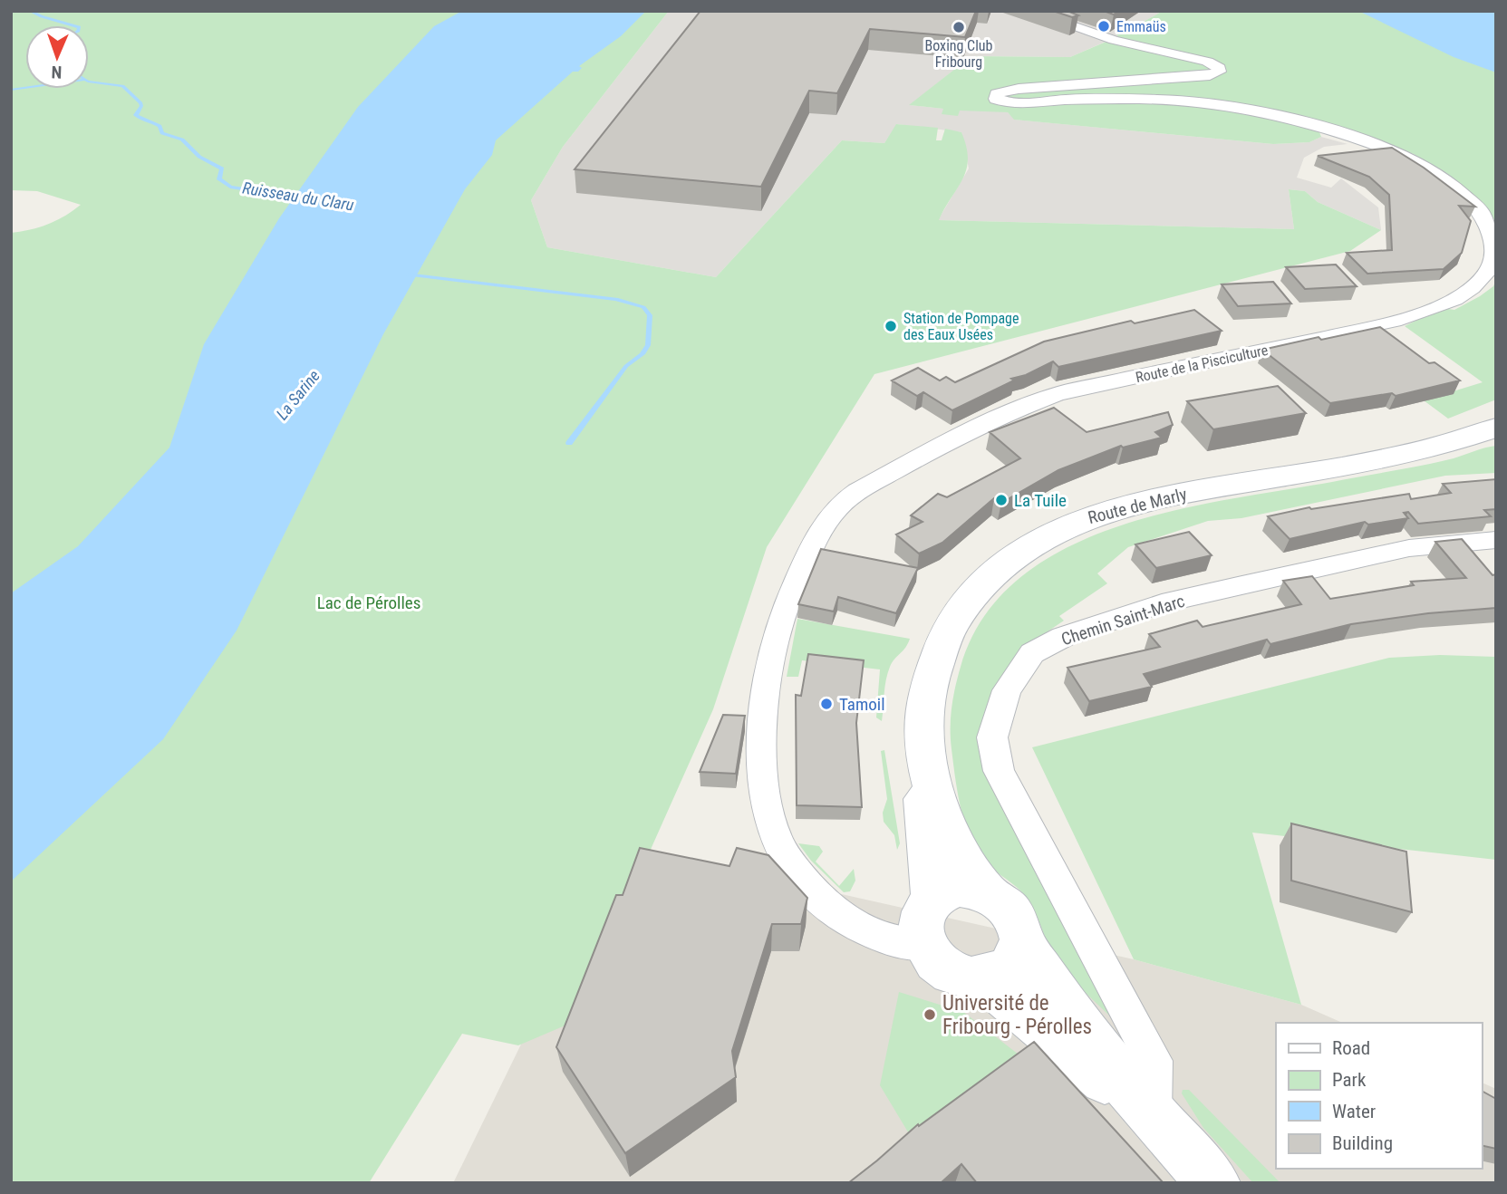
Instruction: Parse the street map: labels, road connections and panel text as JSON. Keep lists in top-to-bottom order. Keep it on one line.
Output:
{"streets":{"main road":["Route de Marly"],"street":["Route de la Pisciculture","Chemin Saint-Marc"]},"crossings":[["Route de la Pisciculture","Route de Marly"]],"water":["Ruisseau du Claru","La Sarine"],"parks":["Lac de Pérolles"],"places":["Emmaüs","Boxing Club Fribourg","Station de Pompage des Eaux Usées","La Tuile","Tamoil","Université de Fribourg - Pérolles"],"legend":["Road","Park","Water","Building"],"north":"bottom"}
